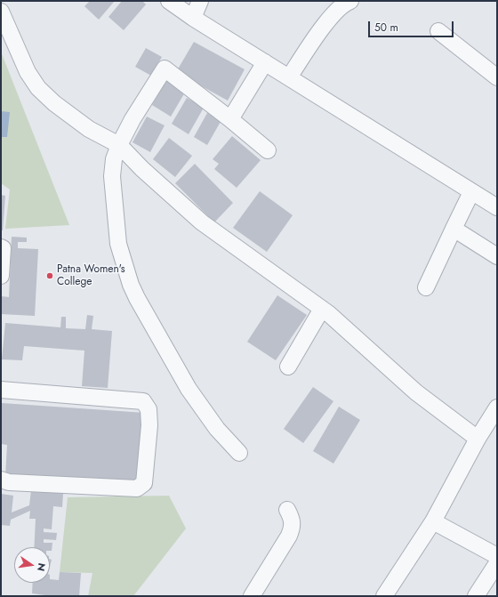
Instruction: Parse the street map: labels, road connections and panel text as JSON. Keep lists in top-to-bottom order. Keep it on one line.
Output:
{"places":["Patna Women's College"],"scale_bar":"50 m","north":"right"}
